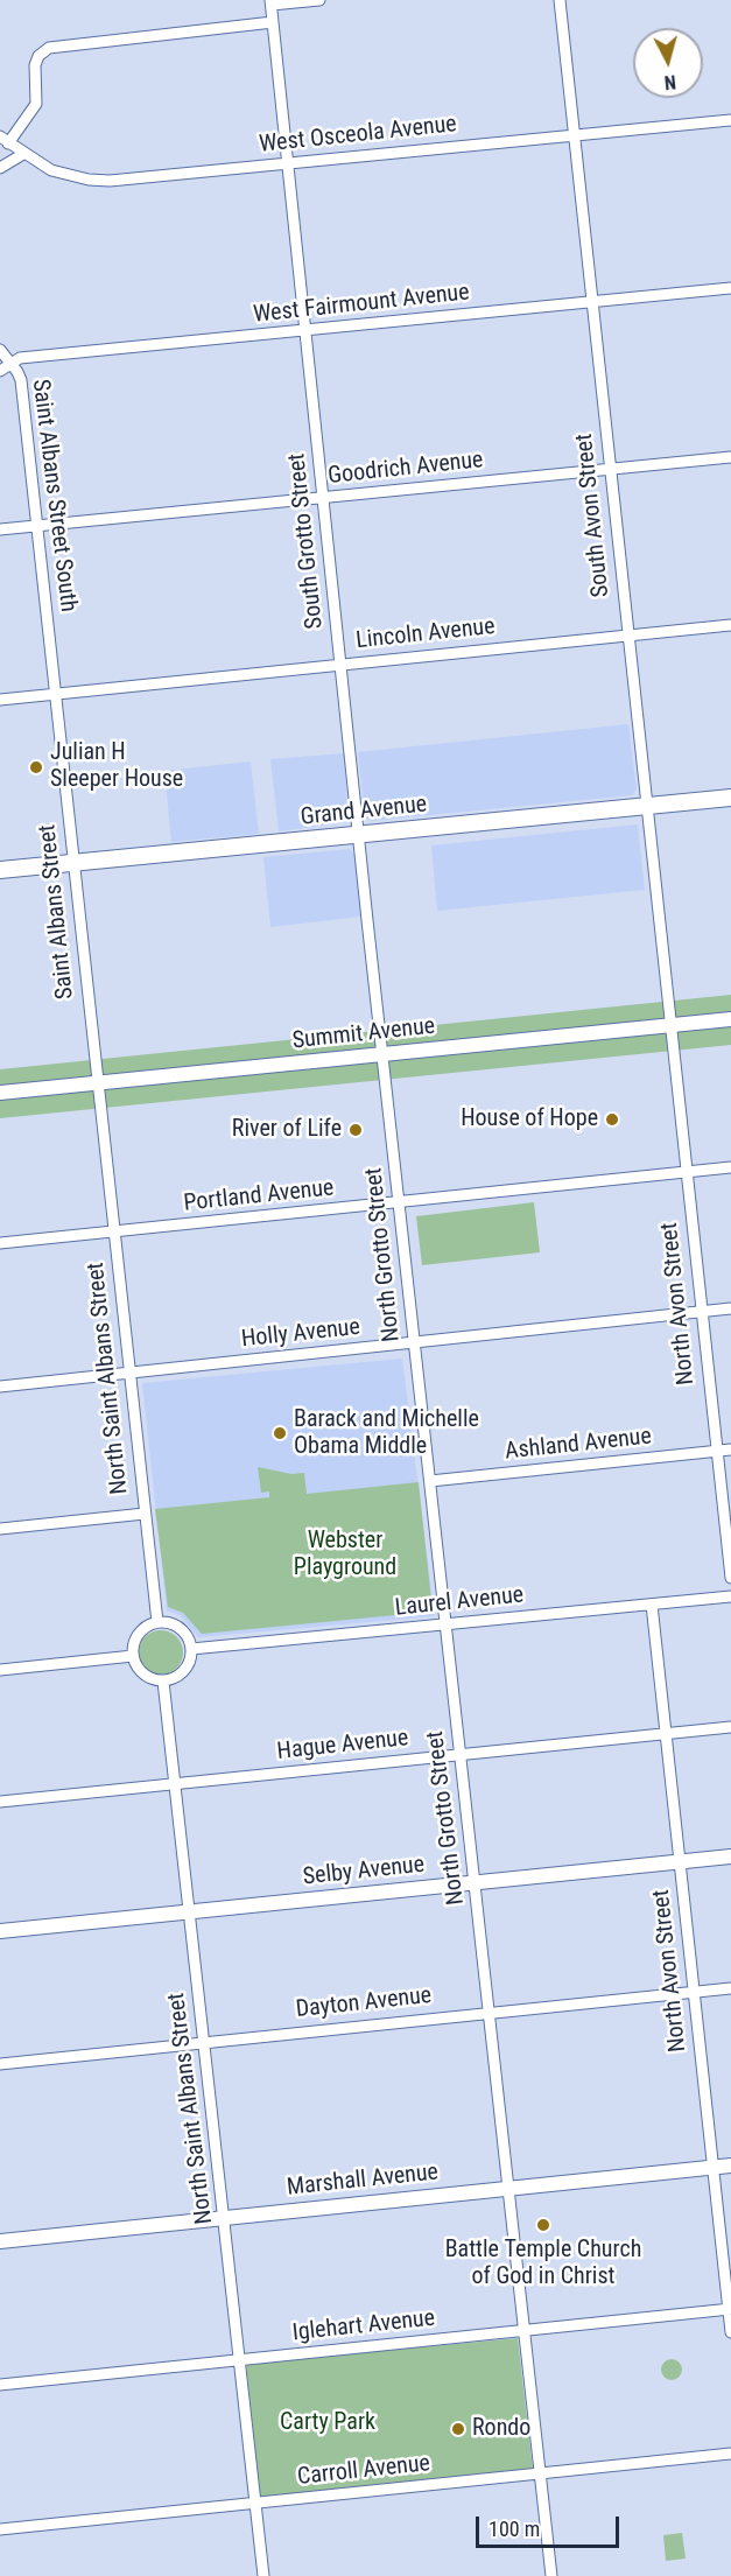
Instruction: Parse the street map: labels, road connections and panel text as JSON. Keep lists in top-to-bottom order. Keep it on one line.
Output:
{"streets":{"main road":["Grand Avenue"],"street":["West Osceola Avenue","West Fairmount Avenue","Goodrich Avenue","Saint Albans Street South","South Avon Street","South Grotto Street","Lincoln Avenue","Saint Albans Street","Summit Avenue","Portland Avenue","North Grotto Street","North Avon Street","Holly Avenue","North Saint Albans Street","Ashland Avenue","Laurel Avenue","Hague Avenue","Selby Avenue","Dayton Avenue","Marshall Avenue","Iglehart Avenue","Carroll Avenue"]},"crossings":[["West Osceola Avenue","South Avon Street"],["West Osceola Avenue","South Grotto Street"],["West Fairmount Avenue","Saint Albans Street South"],["West Fairmount Avenue","South Avon Street"],["West Fairmount Avenue","South Grotto Street"],["Goodrich Avenue","Saint Albans Street South"],["Goodrich Avenue","South Avon Street"],["Goodrich Avenue","South Grotto Street"],["Saint Albans Street South","Lincoln Avenue"],["Saint Albans Street South","Saint Albans Street"],["South Avon Street","Lincoln Avenue"],["South Avon Street","Grand Avenue"],["South Avon Street","Summit Avenue"],["South Avon Street","North Avon Street"],["South Grotto Street","Lincoln Avenue"],["South Grotto Street","Grand Avenue"],["South Grotto Street","Summit Avenue"],["South Grotto Street","North Grotto Street"],["Lincoln Avenue","Saint Albans Street"],["Grand Avenue","Saint Albans Street"],["Saint Albans Street","Summit Avenue"],["Saint Albans Street","North Saint Albans Street"],["Summit Avenue","North Grotto Street"],["Summit Avenue","North Avon Street"],["Summit Avenue","North Saint Albans Street"],["Portland Avenue","North Grotto Street"],["Portland Avenue","North Avon Street"],["Portland Avenue","North Saint Albans Street"],["North Grotto Street","Holly Avenue"],["North Grotto Street","Ashland Avenue"],["North Grotto Street","Laurel Avenue"],["North Grotto Street","Hague Avenue"],["North Grotto Street","Selby Avenue"],["North Grotto Street","Dayton Avenue"],["North Grotto Street","Marshall Avenue"],["North Grotto Street","Iglehart Avenue"],["North Grotto Street","Carroll Avenue"],["North Avon Street","Holly Avenue"],["North Avon Street","Ashland Avenue"],["North Avon Street","Laurel Avenue"],["North Avon Street","Hague Avenue"],["North Avon Street","Selby Avenue"],["North Avon Street","Dayton Avenue"],["North Avon Street","Marshall Avenue"],["North Avon Street","Iglehart Avenue"],["Holly Avenue","North Saint Albans Street"],["North Saint Albans Street","Laurel Avenue"],["North Saint Albans Street","Hague Avenue"],["North Saint Albans Street","Selby Avenue"],["North Saint Albans Street","Dayton Avenue"],["North Saint Albans Street","Marshall Avenue"],["North Saint Albans Street","Iglehart Avenue"],["North Saint Albans Street","Carroll Avenue"]],"parks":["Webster Playground","Carty Park"],"places":["Julian H Sleeper House","House of Hope","River of Life","Barack and Michelle Obama Middle","Battle Temple Church of God in Christ","Rondo"],"scale_bar":"100 m","north":"bottom"}
